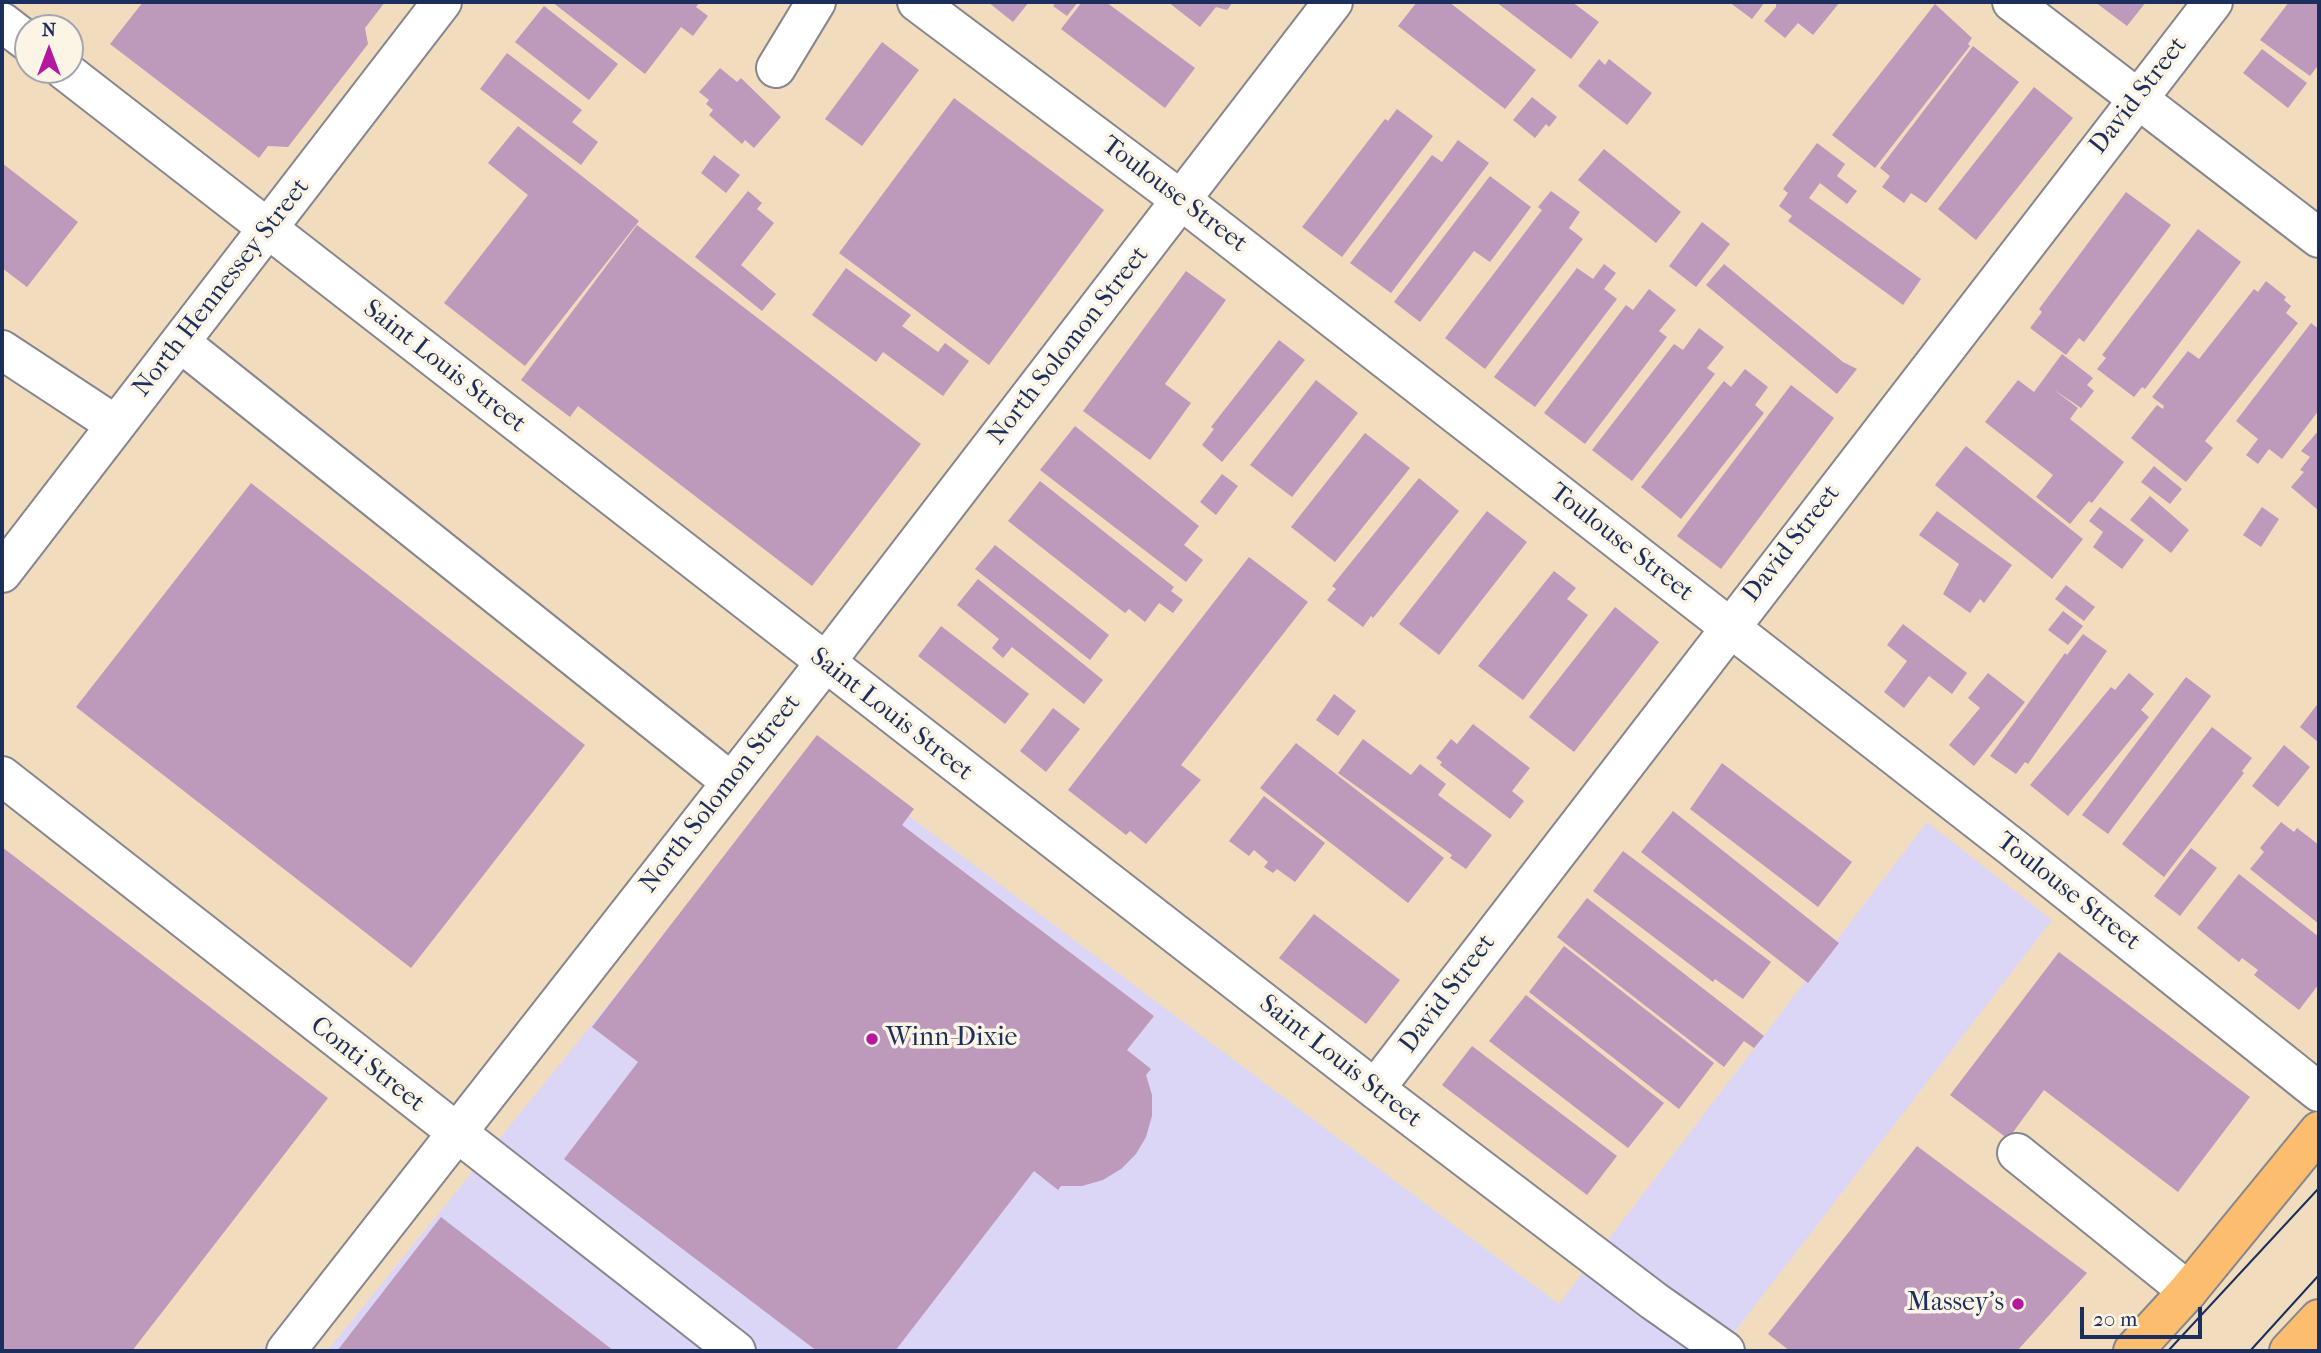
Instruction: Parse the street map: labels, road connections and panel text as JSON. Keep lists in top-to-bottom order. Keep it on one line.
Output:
{"streets":{"street":["David Street","Toulouse Street","North Hennessey Street","North Solomon Street","Saint Louis Street","Conti Street"]},"crossings":[["David Street","Toulouse Street"],["David Street","Saint Louis Street"],["Toulouse Street","North Solomon Street"],["North Hennessey Street","Saint Louis Street"],["North Solomon Street","Saint Louis Street"],["North Solomon Street","Conti Street"]],"places":["Winn-Dixie","Massey's"],"scale_bar":"20 m","north":"top"}
